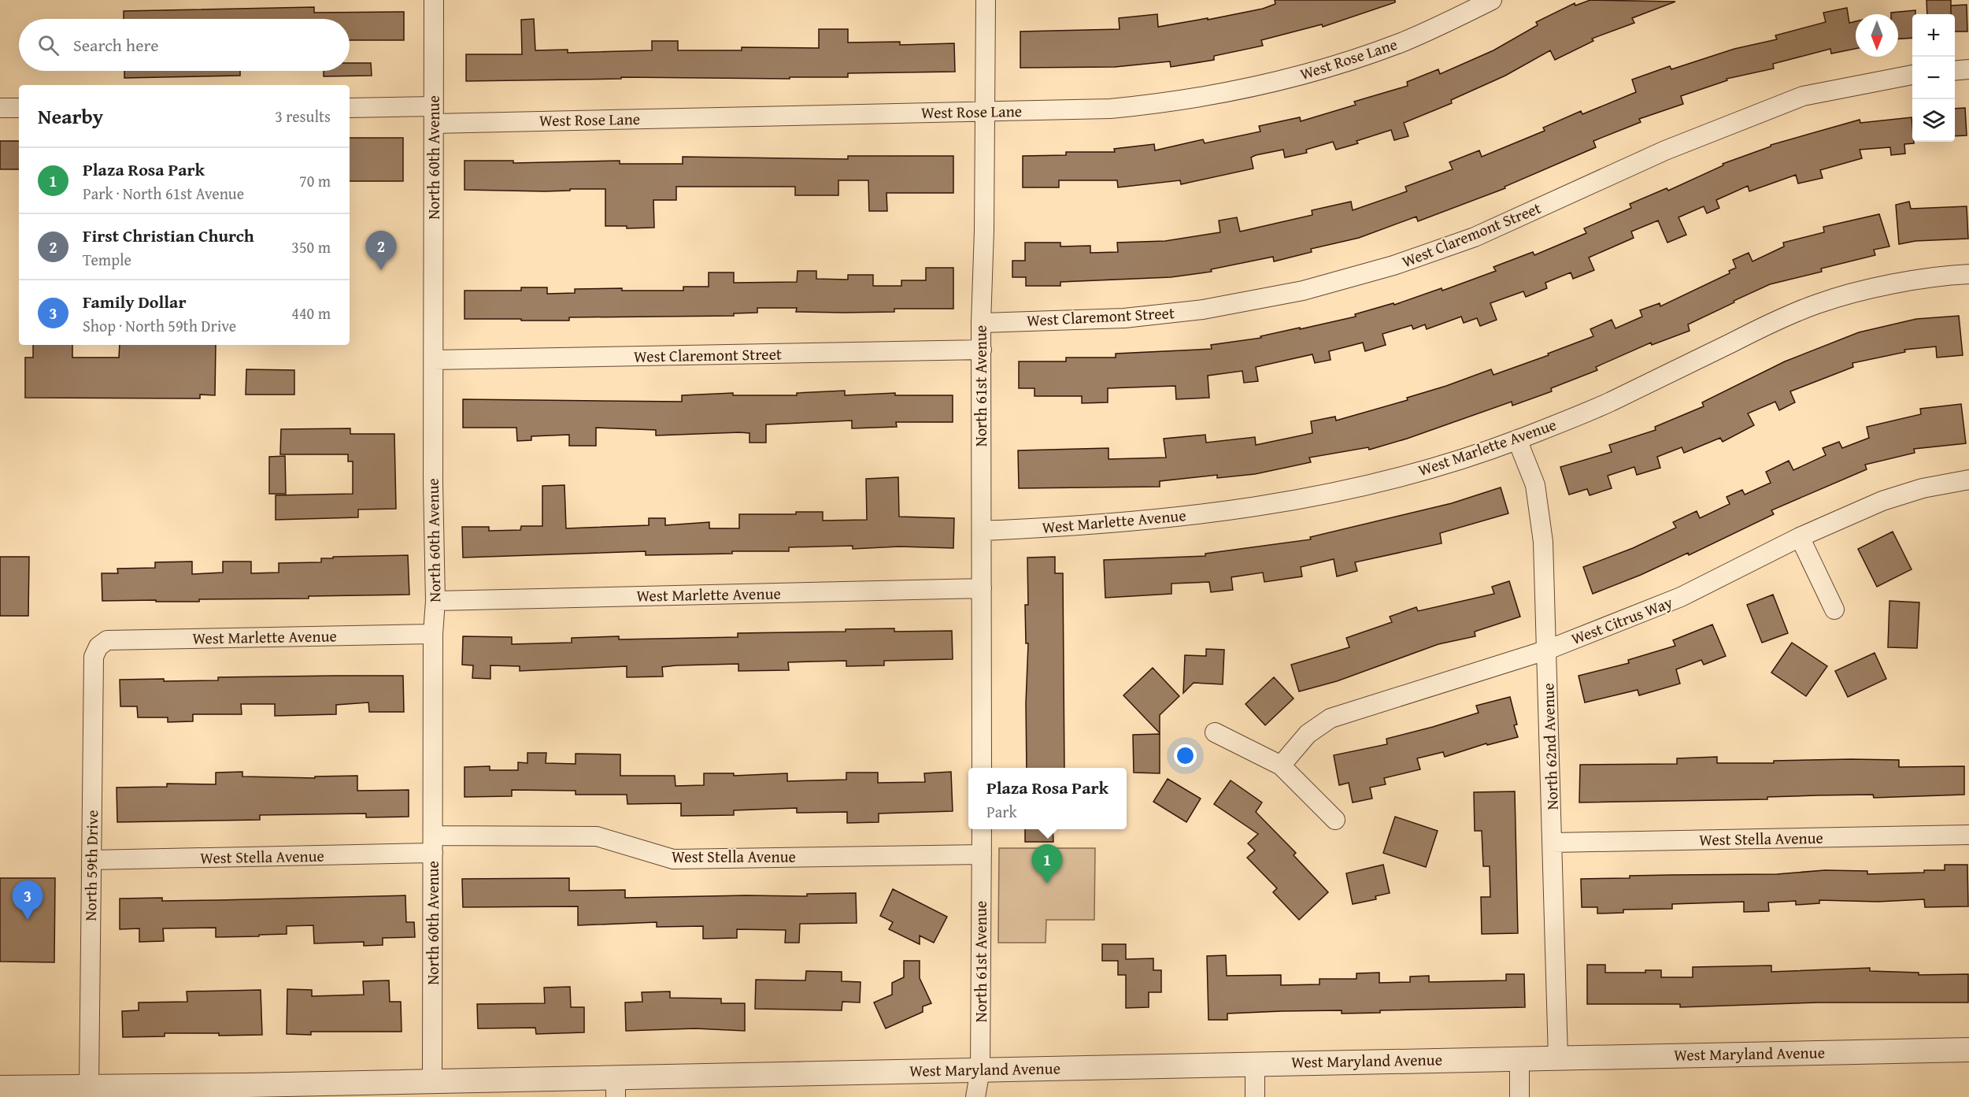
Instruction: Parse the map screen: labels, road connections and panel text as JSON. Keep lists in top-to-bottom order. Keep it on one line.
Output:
{"streets":{"street":["West Rose Lane","North 60th Avenue","West Claremont Street","North 61st Avenue","West Marlette Avenue","West Citrus Way","North 62nd Avenue","West Stella Avenue","North 59th Drive","West Maryland Avenue"]},"crossings":[["West Rose Lane","North 60th Avenue"],["West Rose Lane","North 61st Avenue"],["North 60th Avenue","West Claremont Street"],["North 60th Avenue","West Marlette Avenue"],["North 60th Avenue","West Stella Avenue"],["North 60th Avenue","West Maryland Avenue"],["West Claremont Street","North 61st Avenue"],["North 61st Avenue","West Marlette Avenue"],["North 61st Avenue","West Stella Avenue"],["North 61st Avenue","West Maryland Avenue"],["West Marlette Avenue","North 62nd Avenue"],["West Marlette Avenue","North 59th Drive"],["West Citrus Way","North 62nd Avenue"],["North 62nd Avenue","West Stella Avenue"],["North 62nd Avenue","West Maryland Avenue"],["West Stella Avenue","North 59th Drive"],["North 59th Drive","West Maryland Avenue"]],"north":"bottom","page":{"map_buttons":["+","−"],"search":"Search here","heading":["Nearby","3 results"],"list":[{"mark":"1","name":"Plaza Rosa Park","note":"Park · North 61st Avenue","value":"70 m"},{"mark":"2","name":"First Christian Church","note":"Temple","value":"350 m"},{"mark":"3","name":"Family Dollar","note":"Shop · North 59th Drive","value":"440 m"}],"pins":["2","1","3"],"popup":["Plaza Rosa Park","Park"]}}
